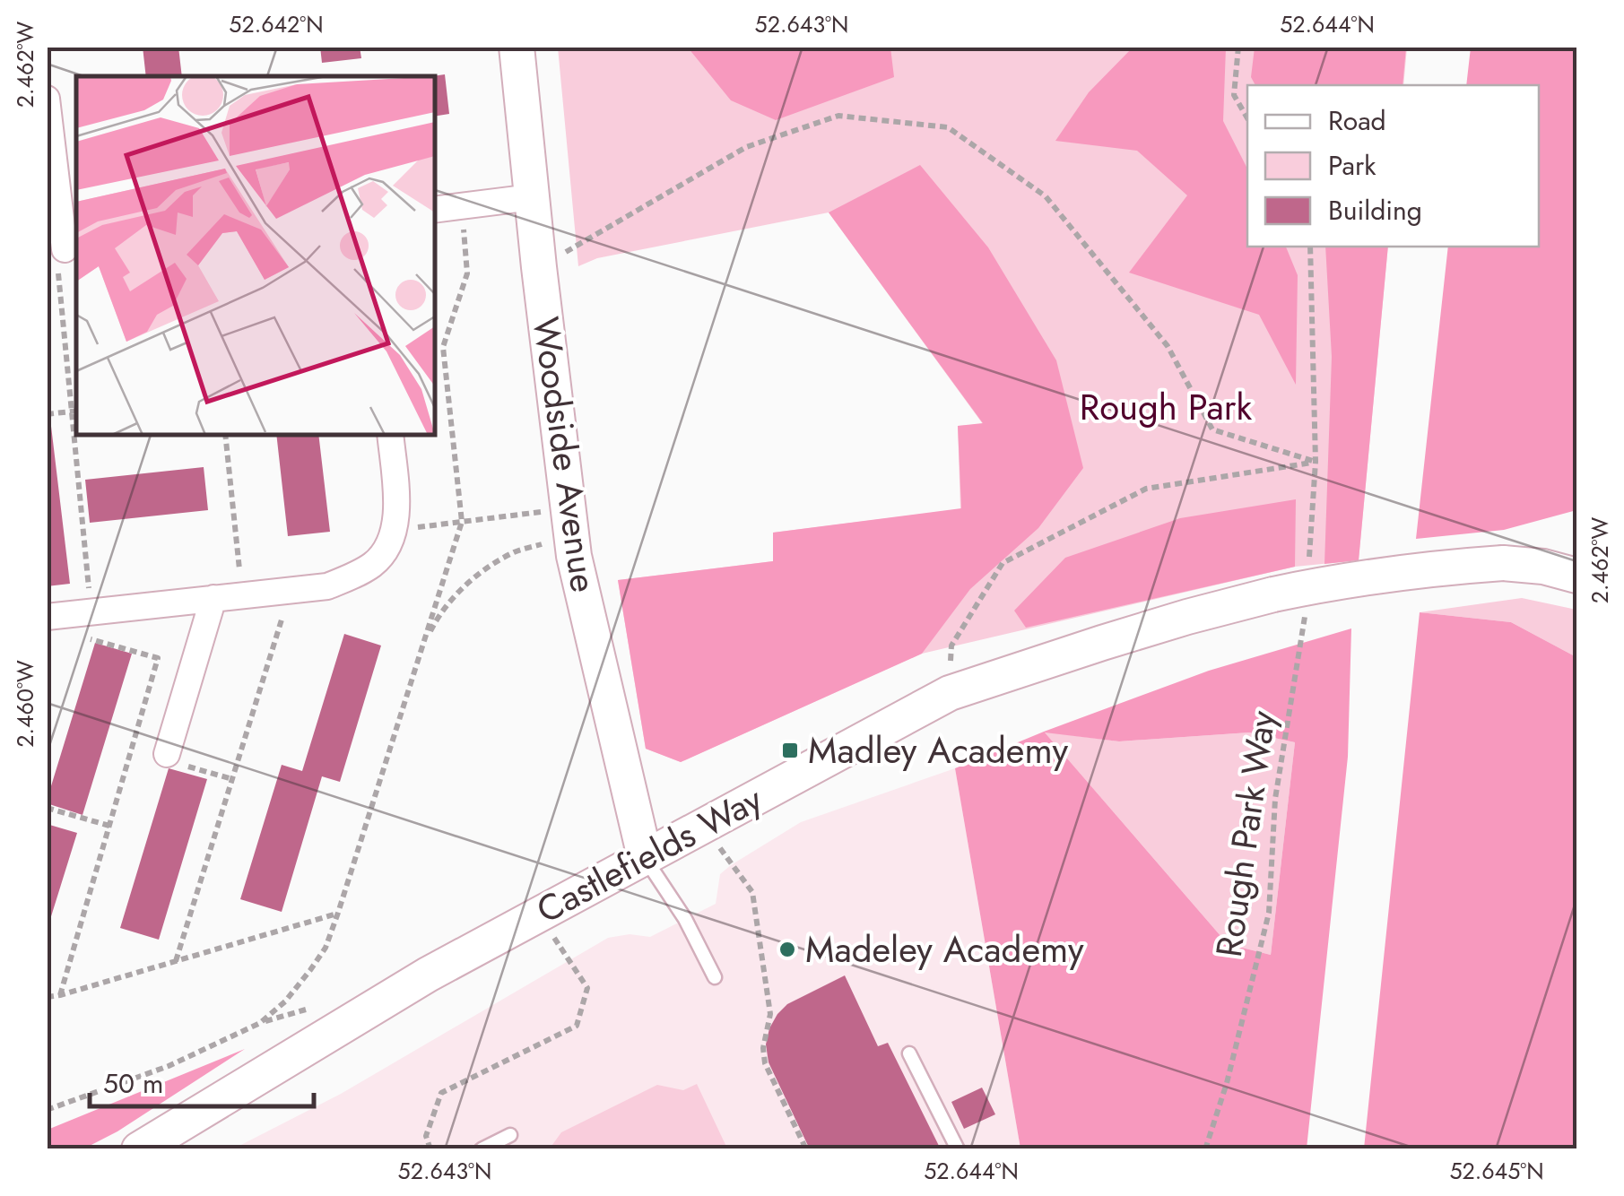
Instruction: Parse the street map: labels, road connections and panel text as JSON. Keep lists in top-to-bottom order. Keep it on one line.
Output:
{"streets":{"main road":["Woodside Avenue","Castlefields Way"],"path":["Rough Park Way"]},"crossings":[["Woodside Avenue","Castlefields Way"]],"parks":["Rough Park"],"places":{"transit":["Madley Academy"],"other":["Madeley Academy"]},"legend":["Road","Park","Building"],"scale_bar":"50 m","coordinates":["52.642°N","52.643°N","52.644°N","2.462°W","2.460°W","52.645°N"]}
